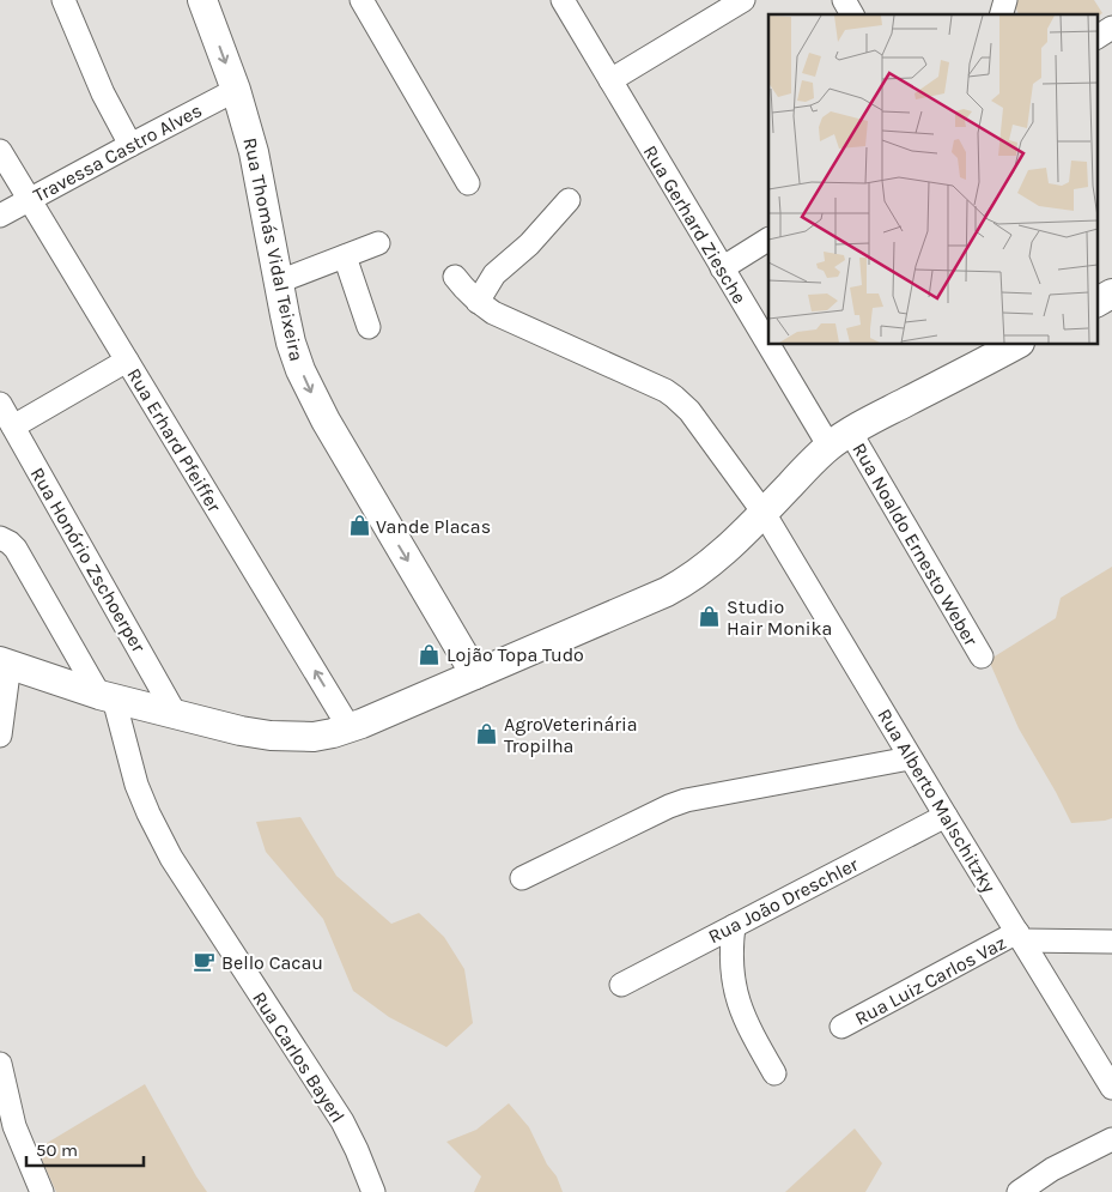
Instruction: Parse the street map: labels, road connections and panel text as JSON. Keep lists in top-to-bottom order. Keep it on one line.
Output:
{"streets":{"main road":["Rua Thomás Vidal Teixeira"],"street":["Travessa Castro Alves","Rua Gerhard Ziesche","Rua Erhard Pfeiffer","Rua Noaldo Ernesto Weber","Rua Honório Zschoerper","Rua Alberto Malschitzky","Rua João Dreschler","Rua Luiz Carlos Vaz","Rua Carlos Bayerl"]},"crossings":[["Travessa Castro Alves","Rua Thomás Vidal Teixeira"],["Travessa Castro Alves","Rua Erhard Pfeiffer"],["Rua Gerhard Ziesche","Rua Noaldo Ernesto Weber"],["Rua Alberto Malschitzky","Rua João Dreschler"],["Rua Alberto Malschitzky","Rua Luiz Carlos Vaz"]],"one_way":["Rua Thomás Vidal Teixeira","Rua Erhard Pfeiffer"],"places":{"shop":["Vande Placas","Studio Hair Monika","Lojão Topa Tudo","AgroVeterinária Tropilha"],"cafe":["Bello Cacau"]},"scale_bar":"50 m"}
